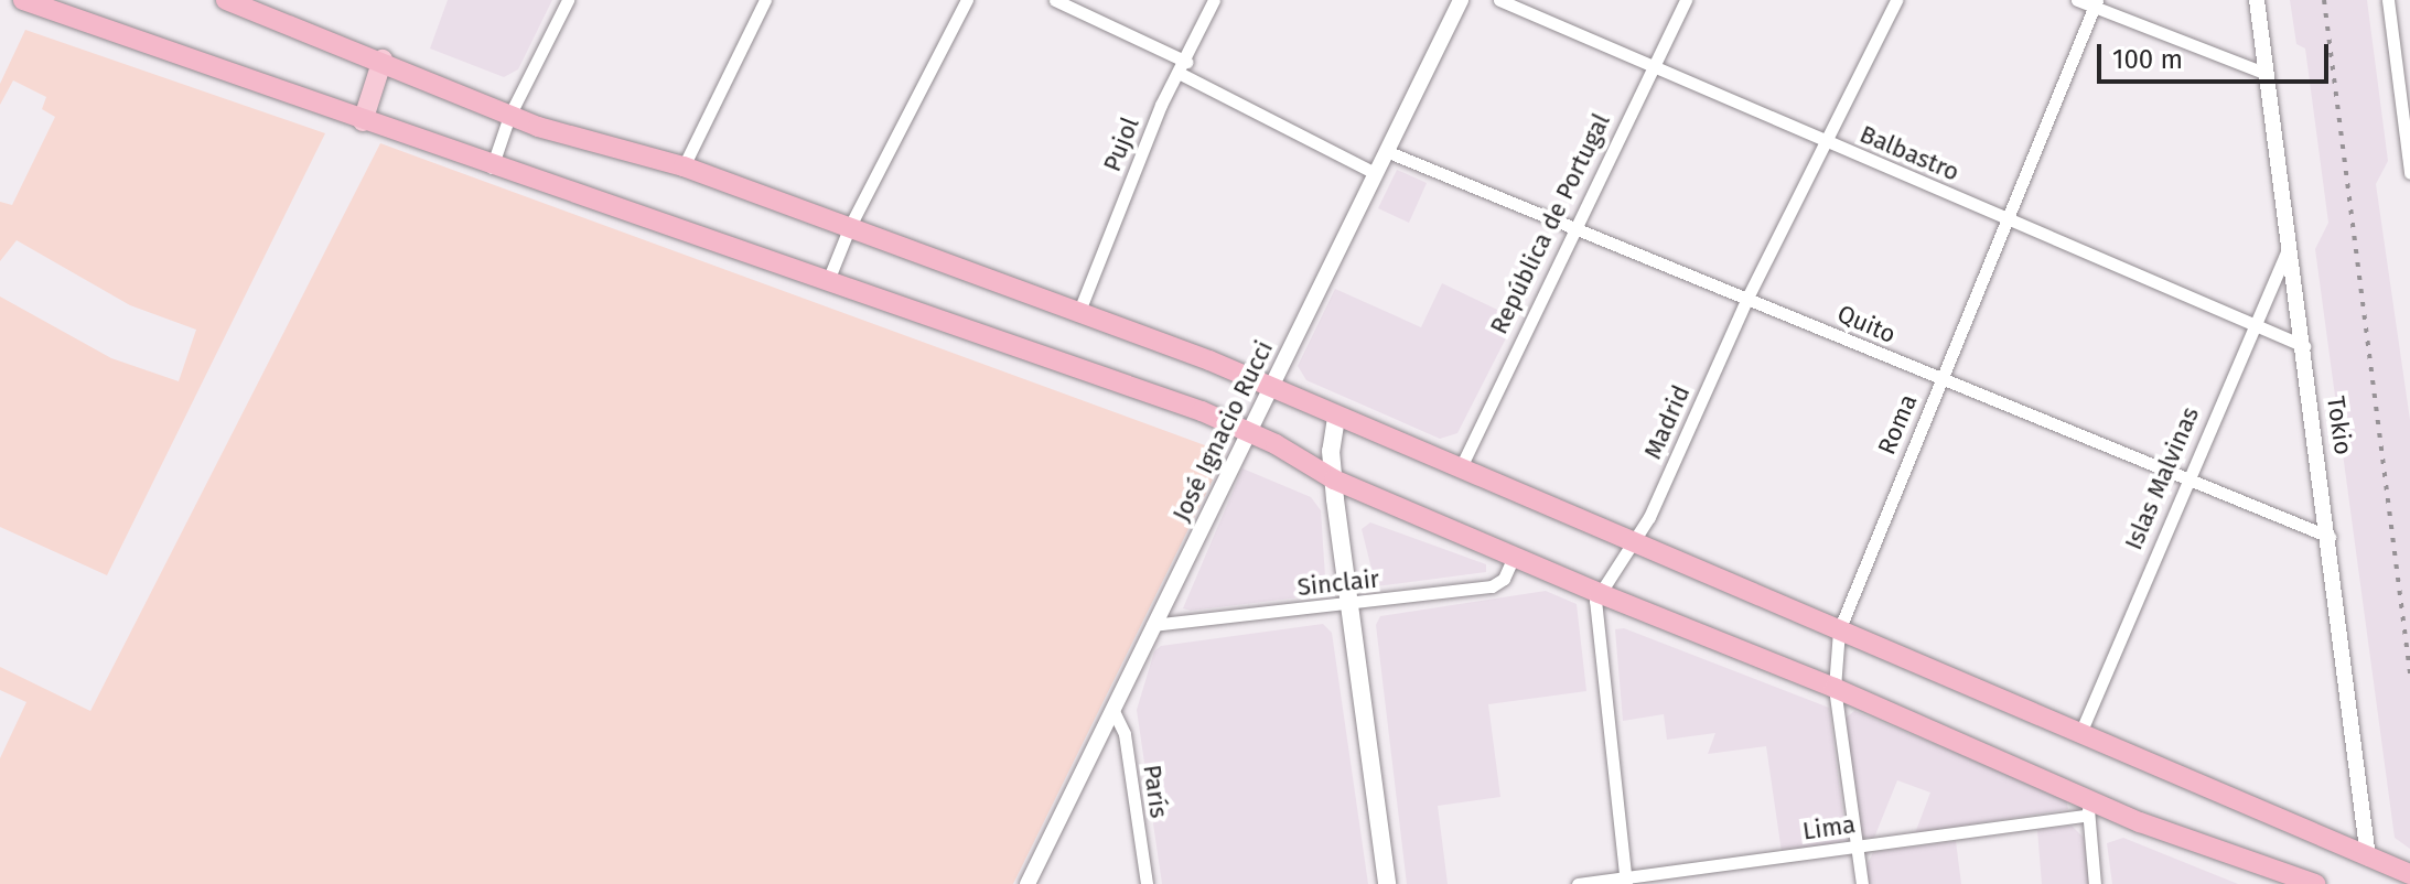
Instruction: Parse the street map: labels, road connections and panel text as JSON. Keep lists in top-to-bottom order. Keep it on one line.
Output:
{"streets":{"street":["Pujol","Balbastro","República de Portugal","Quito","Madrid","Roma","Tokio","José Ignacio Rucci","Islas Malvinas","Sinclair","París","Lima"]},"crossings":[["Balbastro","República de Portugal"],["Balbastro","Madrid"],["Balbastro","Roma"],["Balbastro","Tokio"],["Balbastro","Islas Malvinas"],["República de Portugal","Quito"],["Quito","Madrid"],["Quito","Roma"],["Quito","Tokio"],["Quito","José Ignacio Rucci"],["Quito","Islas Malvinas"],["Roma","Lima"],["Tokio","Islas Malvinas"],["José Ignacio Rucci","Sinclair"],["José Ignacio Rucci","París"]],"scale_bar":"100 m"}
